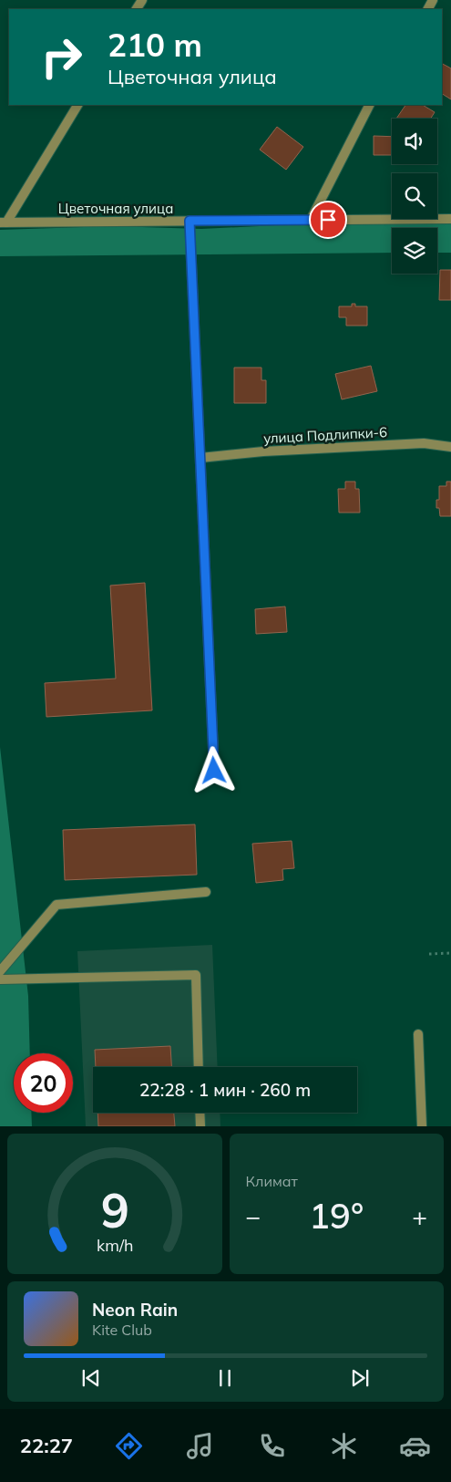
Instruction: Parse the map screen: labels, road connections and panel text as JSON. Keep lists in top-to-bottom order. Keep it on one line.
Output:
{"streets":{"street":["Цветочная улица","улица Подлипки-6"]},"page":{"turn":["210 m","Цветочная улица"],"limit":"20","trip":"22:28 · 1 мин · 260 m","tile":"Климат","heat":["−","19°","+"],"song":["Neon Rain","Kite Club"],"tabs":"22:27","gauge":["9","km/h"]}}
